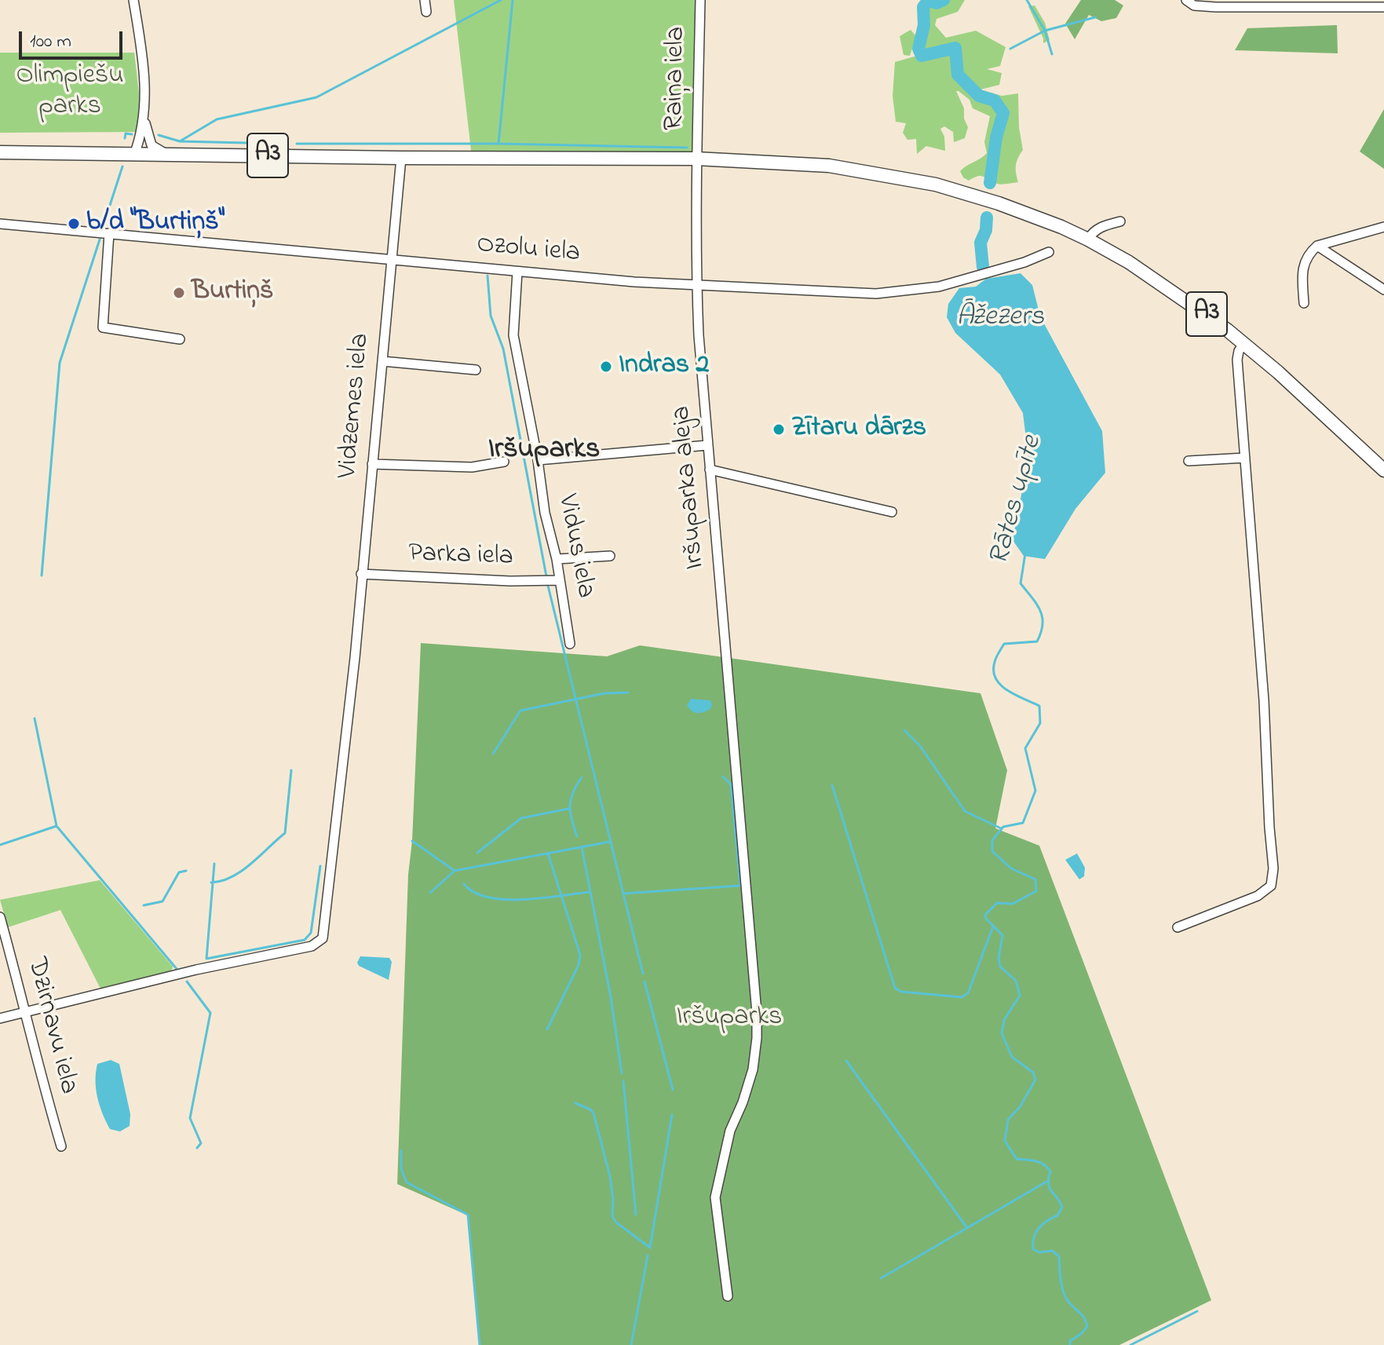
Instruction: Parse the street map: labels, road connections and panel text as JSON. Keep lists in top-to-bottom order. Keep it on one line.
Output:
{"streets":{"highway":["A3"],"street":["Raiņa iela","Ozolu iela","Vidzemes iela","Iršuparka aleja","Vidus iela","Parka iela","Dzirnavu iela"]},"crossings":[["Raiņa iela","A3"],["Raiņa iela","Iršuparka aleja"],["A3","Vidzemes iela"],["A3","Iršuparka aleja"],["Ozolu iela","Vidzemes iela"],["Ozolu iela","Iršuparka aleja"],["Ozolu iela","Vidus iela"],["Vidzemes iela","Parka iela"],["Vidzemes iela","Dzirnavu iela"],["Vidus iela","Parka iela"]],"districts":["Iršuparks"],"water":["Āžezers","Rātes upīte"],"parks":["Olimpiešu parks","Iršuparks"],"places":["b/d \"Burtiņš\"","Burtiņš","Indras 2","Zītaru dārzs"],"scale_bar":"100 m"}
